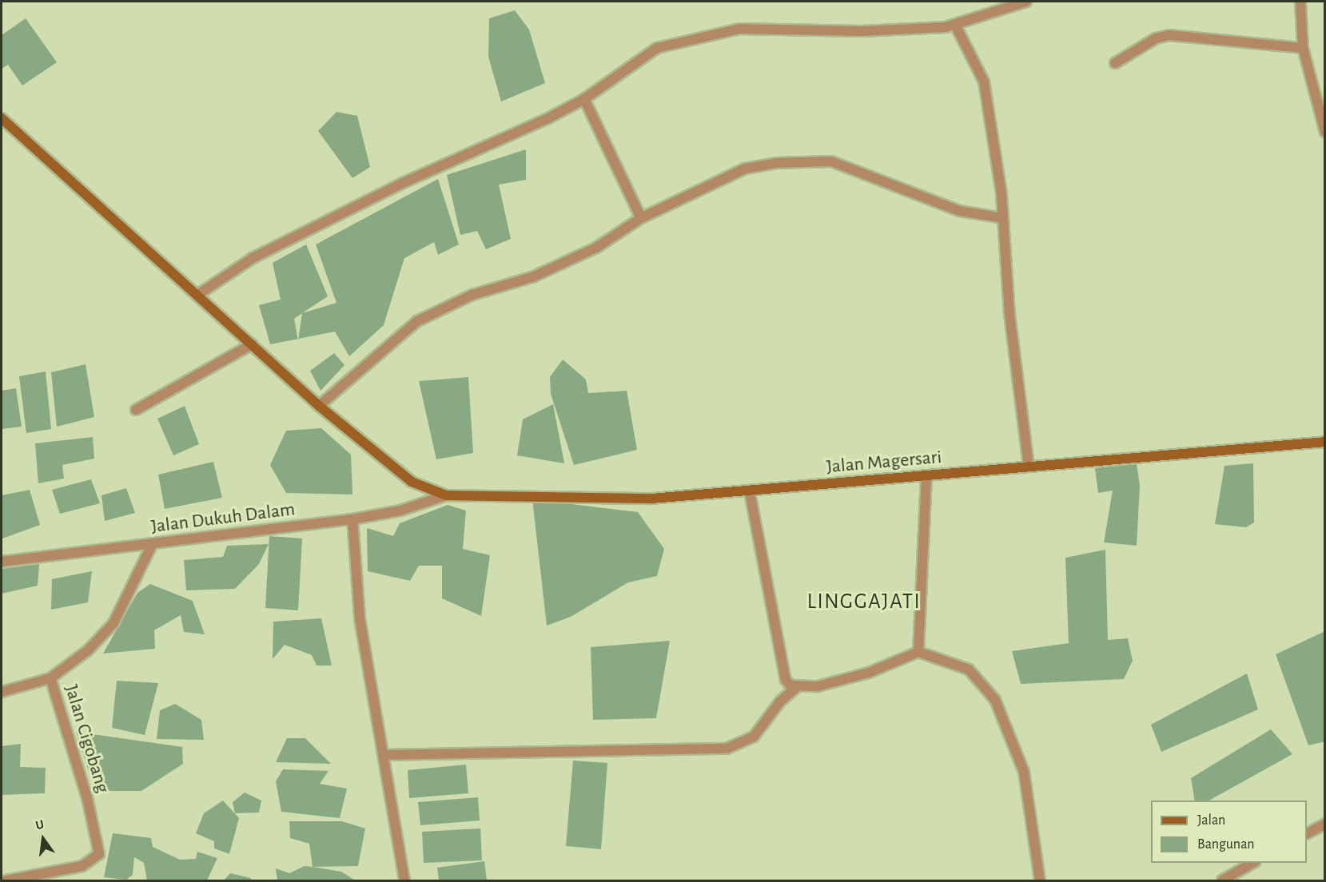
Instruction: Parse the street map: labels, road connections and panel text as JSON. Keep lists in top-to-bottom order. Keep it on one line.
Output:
{"streets":{"street":["Jalan Magersari","Jalan Dukuh Dalam","Jalan Cigobang"]},"crossings":[["Jalan Magersari","Jalan Dukuh Dalam"],["Jalan Dukuh Dalam","Jalan Cigobang"]],"districts":["LINGGAJATI"],"legend":["Jalan","Bangunan"],"north":"top"}
